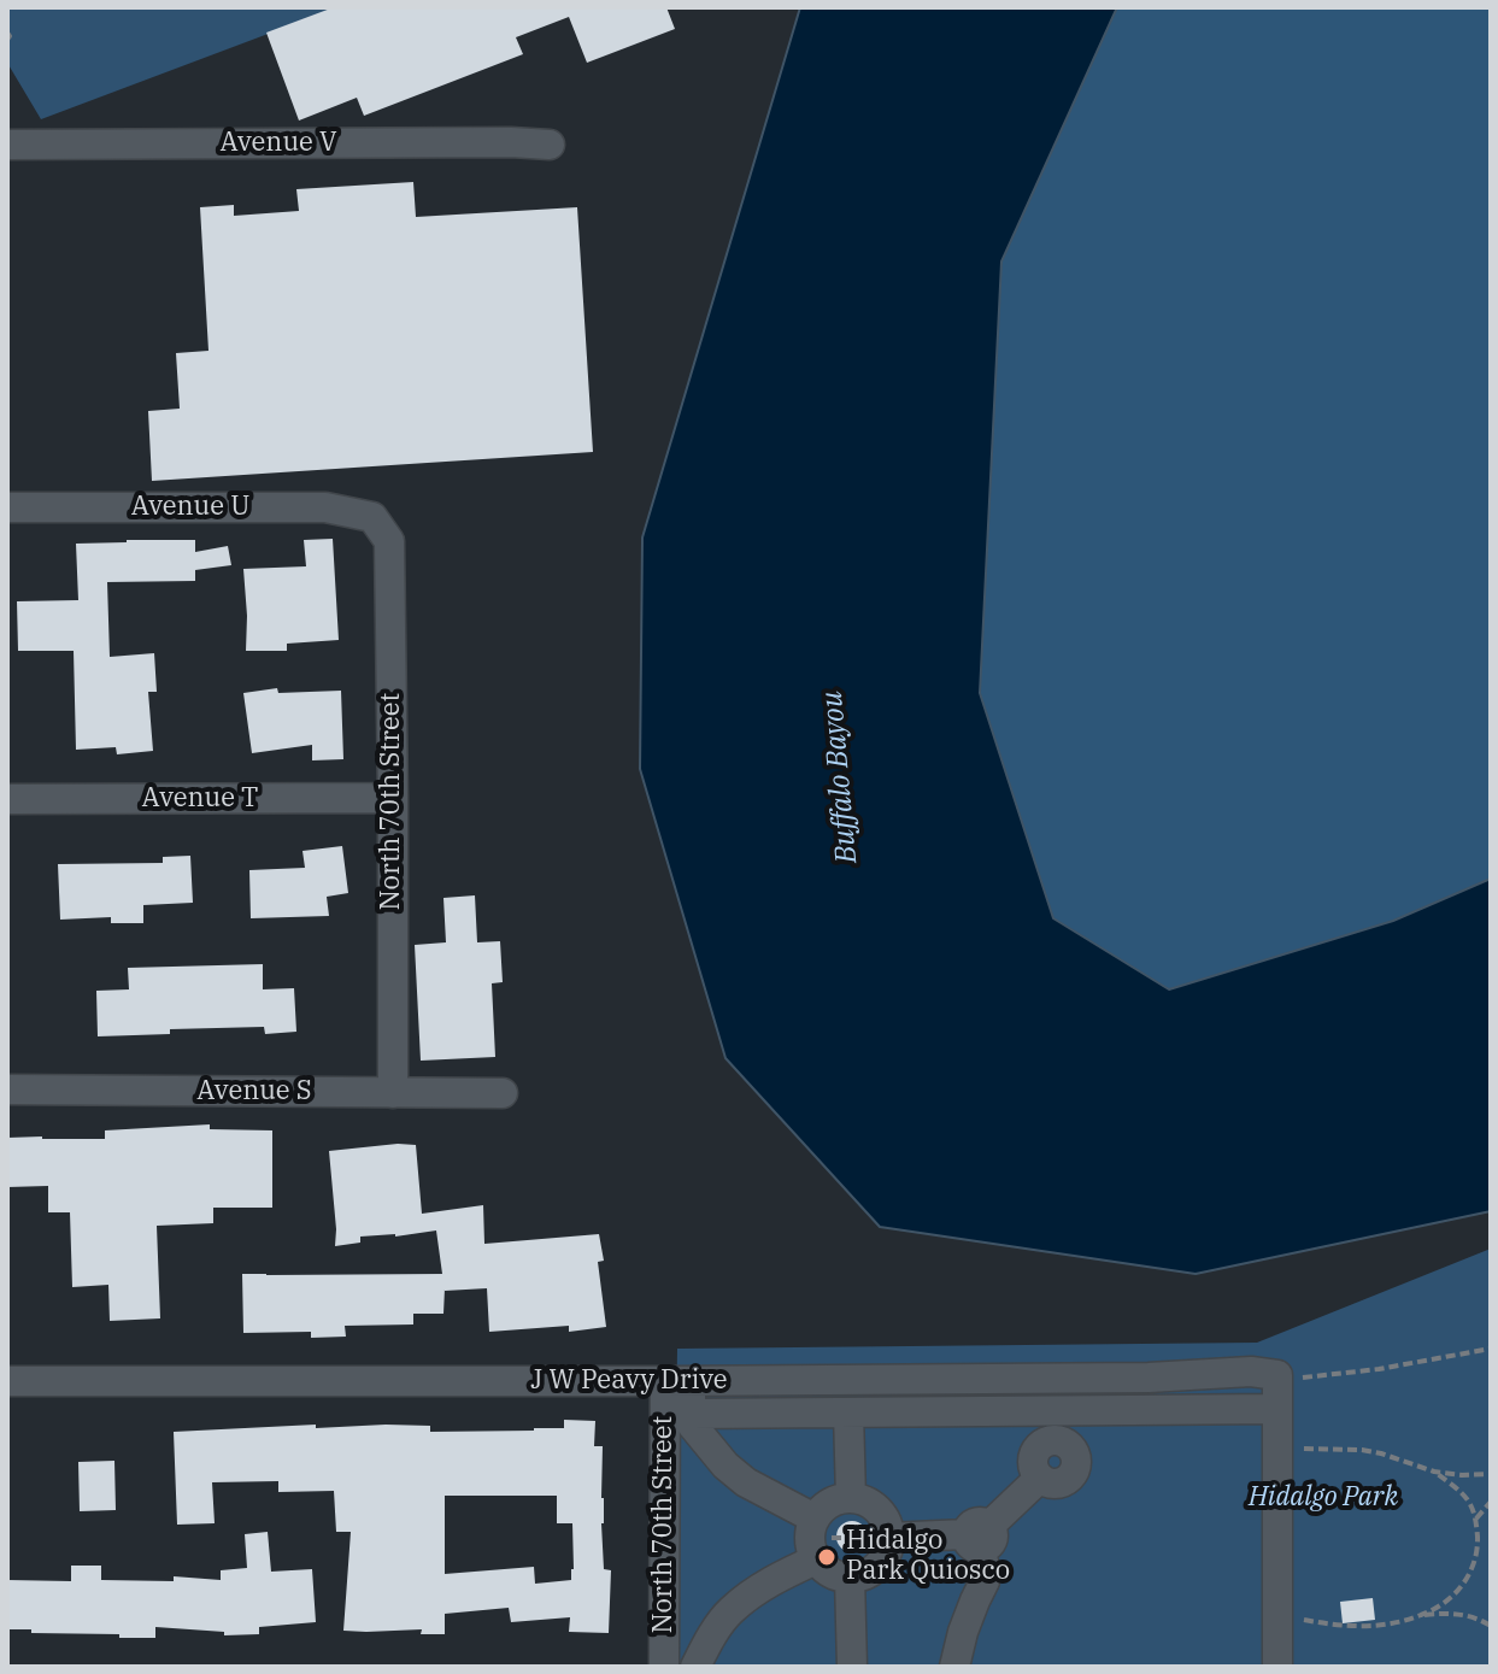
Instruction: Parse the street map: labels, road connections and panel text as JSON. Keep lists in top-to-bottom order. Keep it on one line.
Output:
{"streets":{"street":["Avenue V","Avenue U","Avenue T","North 70th Street","Avenue S","J W Peavy Drive"]},"crossings":[["Avenue U","North 70th Street"],["Avenue T","North 70th Street"],["North 70th Street","Avenue S"],["North 70th Street","J W Peavy Drive"]],"water":["Buffalo Bayou"],"parks":["Hidalgo Park"],"places":["Hidalgo Park Quiosco"]}
